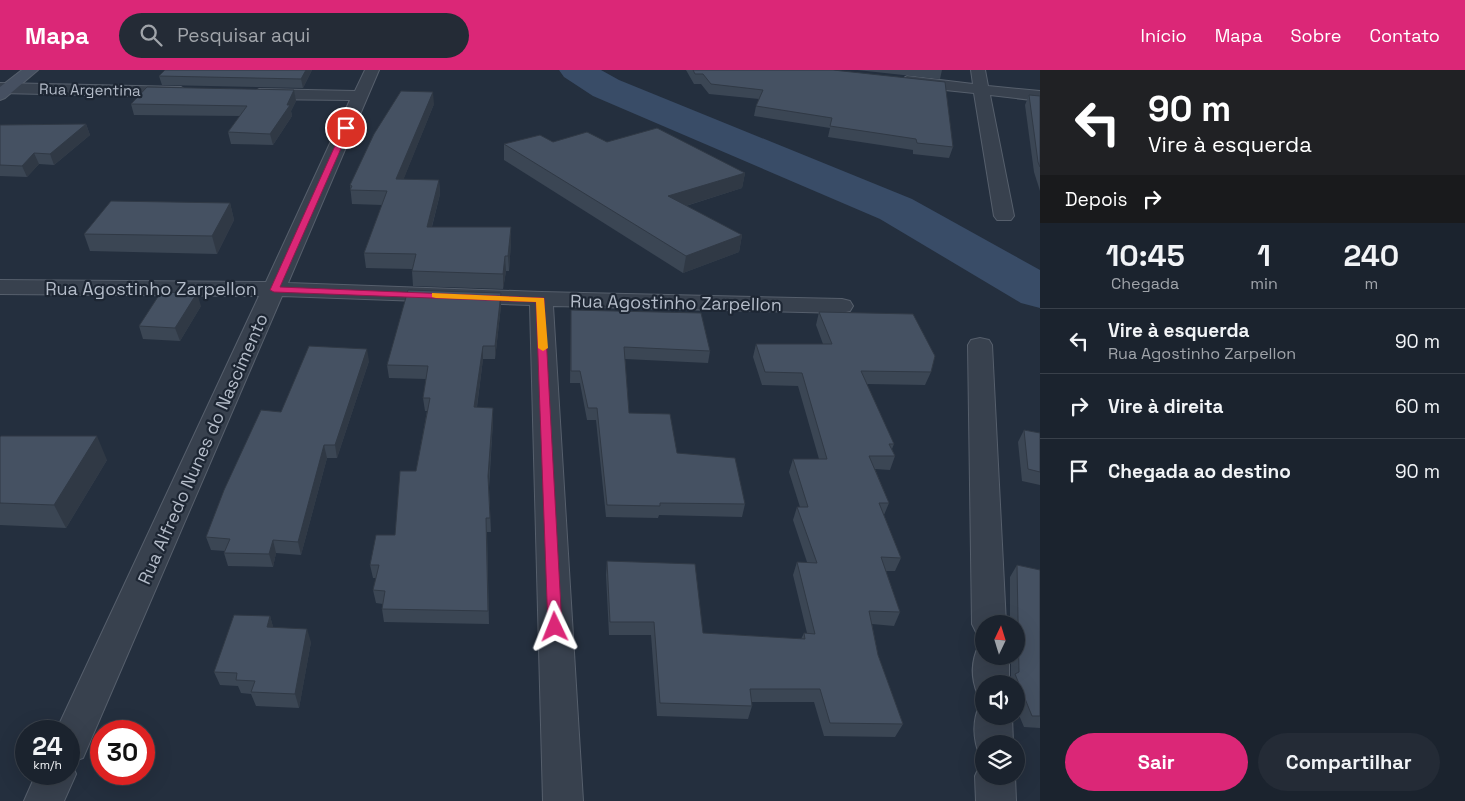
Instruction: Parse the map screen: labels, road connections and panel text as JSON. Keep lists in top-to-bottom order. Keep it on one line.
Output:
{"streets":{"street":["Rua Argentina","Rua Agostinho Zarpellon","Rua Alfredo Nunes do Nascimento"]},"crossings":[["Rua Agostinho Zarpellon","Rua Alfredo Nunes do Nascimento"]],"north":"top","page":{"header":"Mapa","search":"Pesquisar aqui","nav":["Início","Mapa","Sobre","Contato"],"turn":["90 m","Vire à esquerda"],"then":"Depois","eta":["10:45","Chegada","1","min","240","m"],"list":[{"name":"Vire à esquerda","note":"Rua Agostinho Zarpellon","value":"90 m"},{"name":"Vire à direita","value":"60 m"},{"name":"Chegada ao destino","value":"90 m"}],"speed":"24 km/h","limit":"30","buttons":["Sair","Compartilhar"]}}
